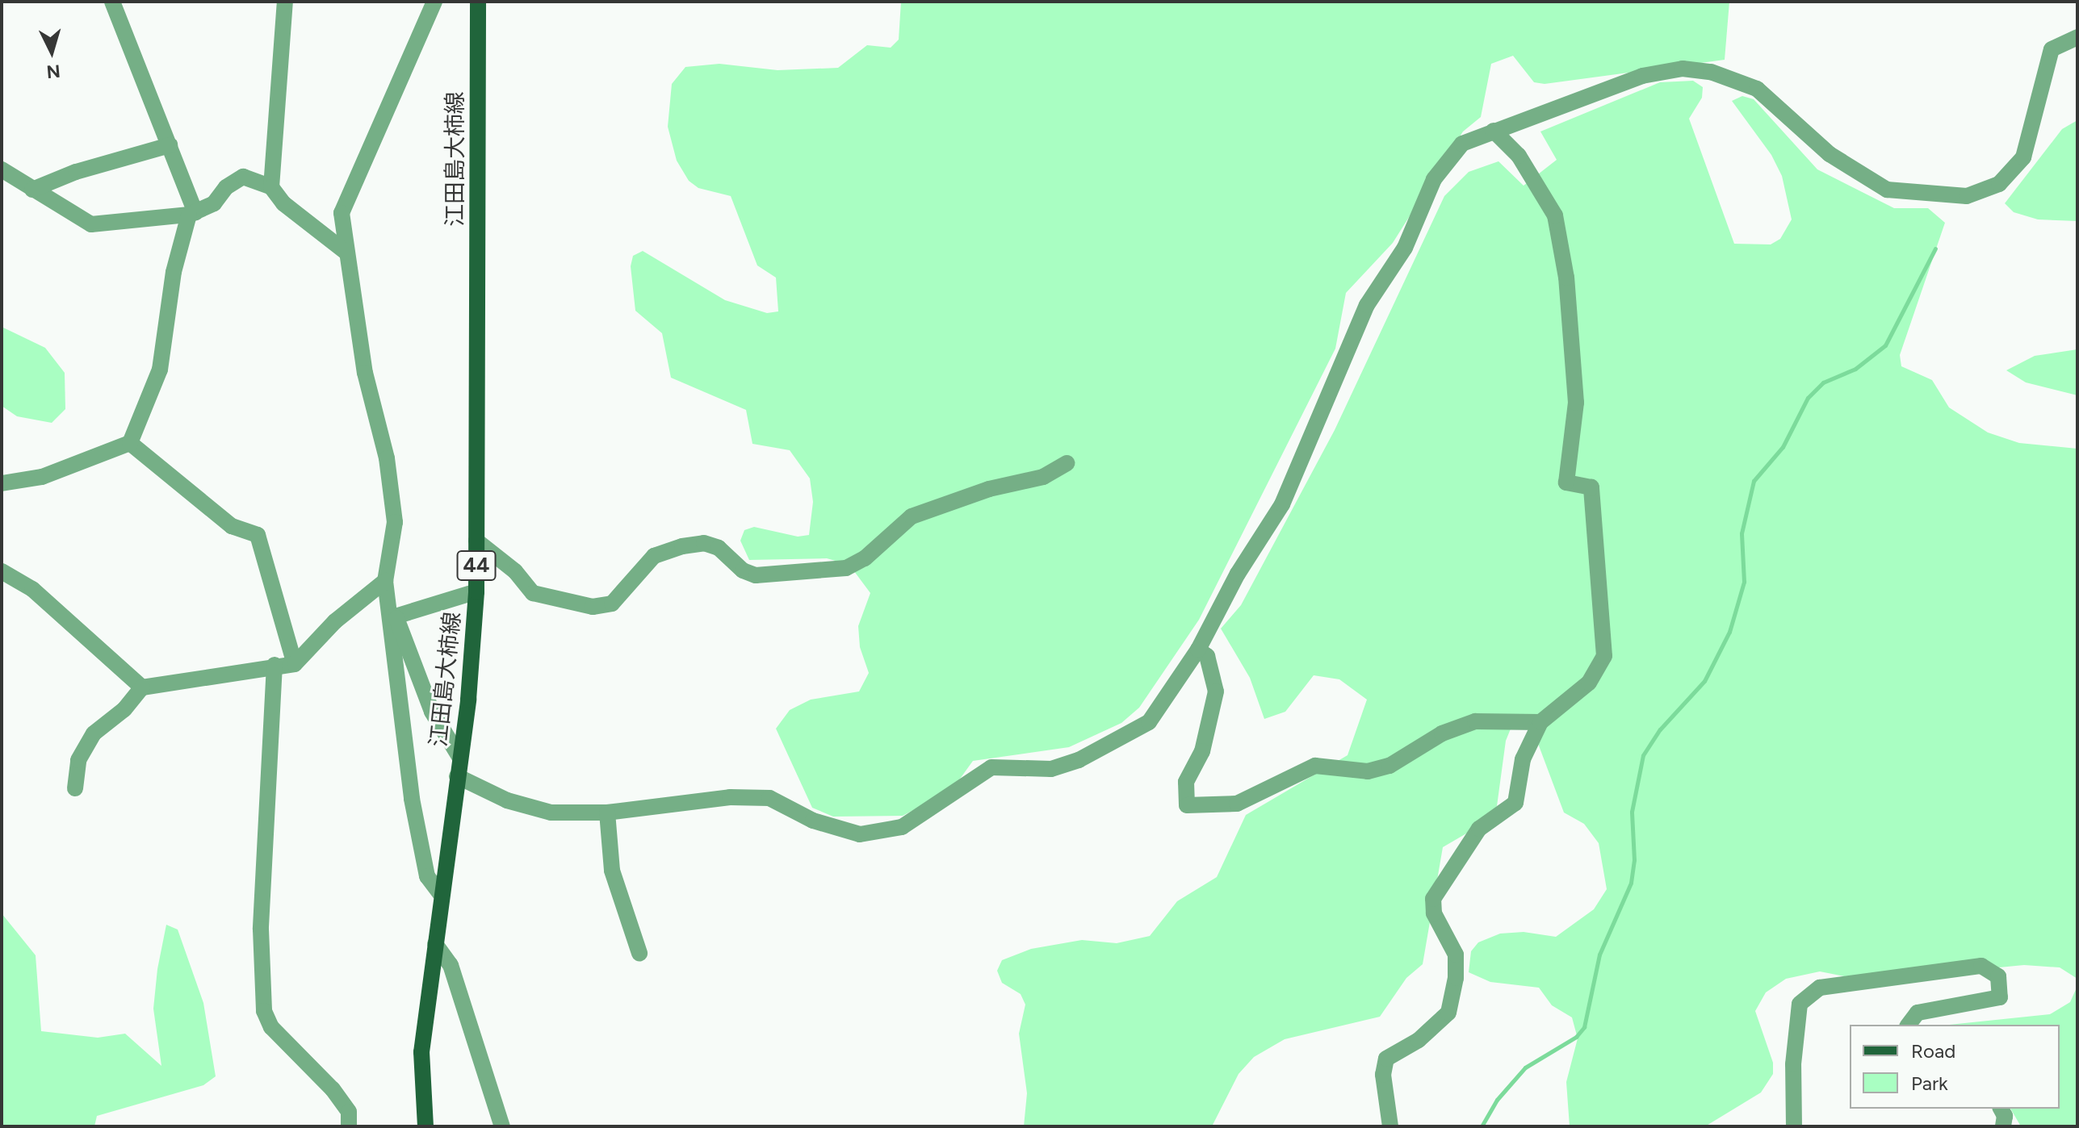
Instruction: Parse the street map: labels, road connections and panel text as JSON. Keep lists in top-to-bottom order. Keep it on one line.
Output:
{"streets":{"main road":["江田島大柿線","44"]},"legend":["Road","Park"],"north":"bottom"}
